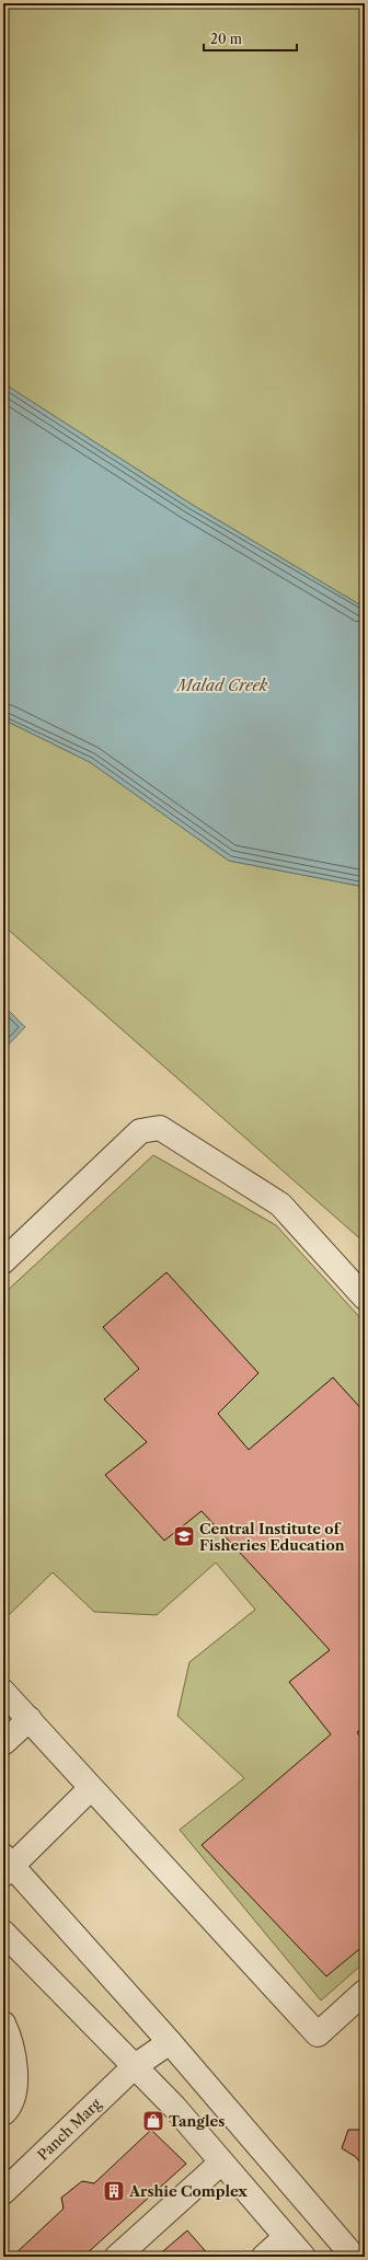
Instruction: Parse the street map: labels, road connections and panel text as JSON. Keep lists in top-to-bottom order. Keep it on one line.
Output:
{"streets":{"street":["Panch Marg"]},"water":["Malad Creek"],"places":{"school or university":["Central Institute of Fisheries Education"],"shop":["Tangles"],"building":["Arshie Complex"]},"scale_bar":"20 m"}
